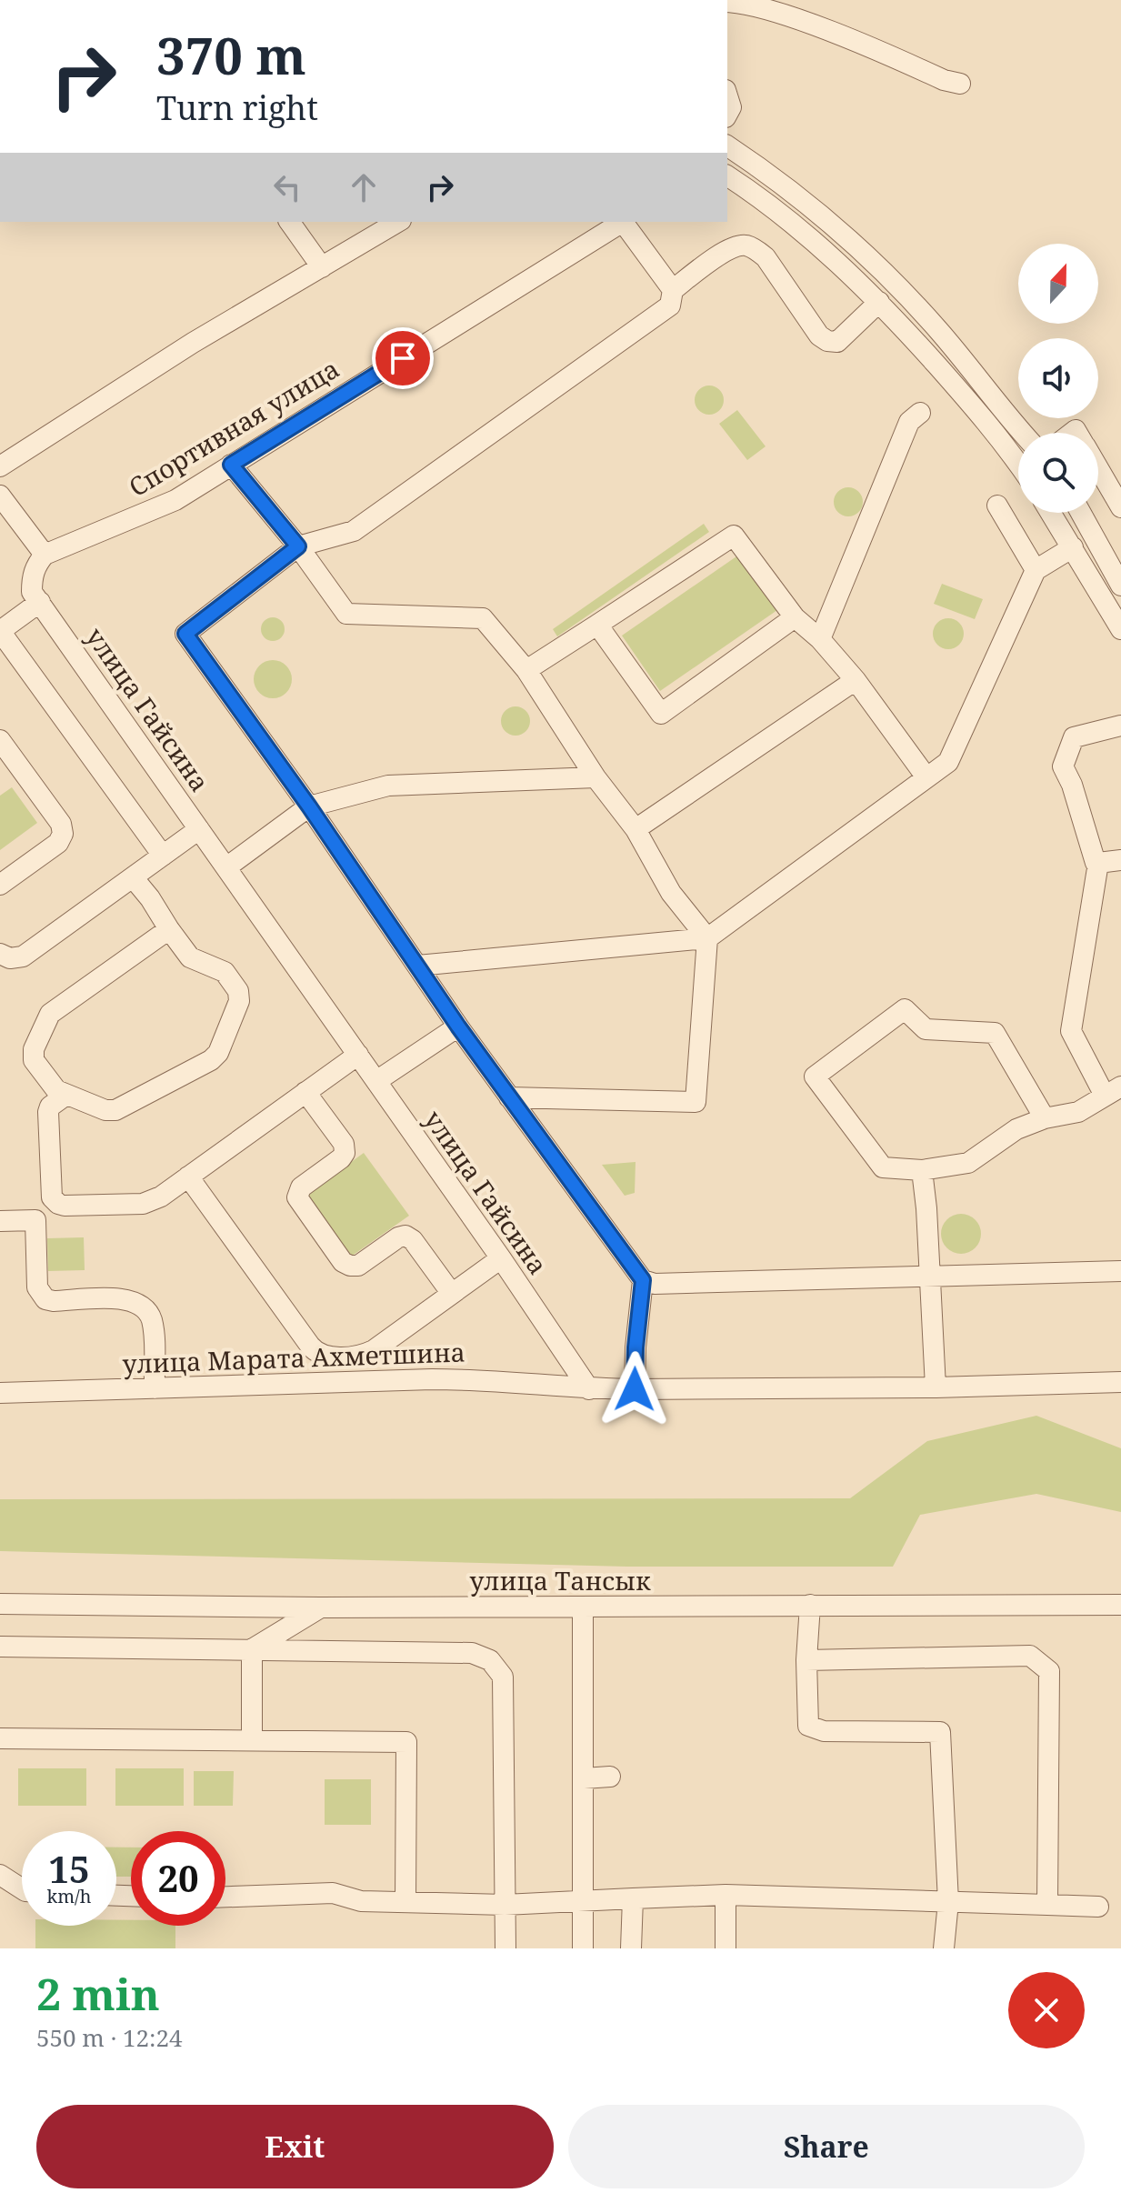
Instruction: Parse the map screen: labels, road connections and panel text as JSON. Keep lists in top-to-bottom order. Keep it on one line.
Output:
{"streets":{"street":["Спортивная улица","улица Гайсина","улица Марата Ахметшина","улица Тансык"]},"crossings":[["улица Гайсина","улица Марата Ахметшина"]],"north":"top","page":{"turn":["370 m","Turn right"],"speed":"15 km/h","limit":"20","heading":["2 min","550 m · 12:24"],"buttons":["Exit","Share"]}}
